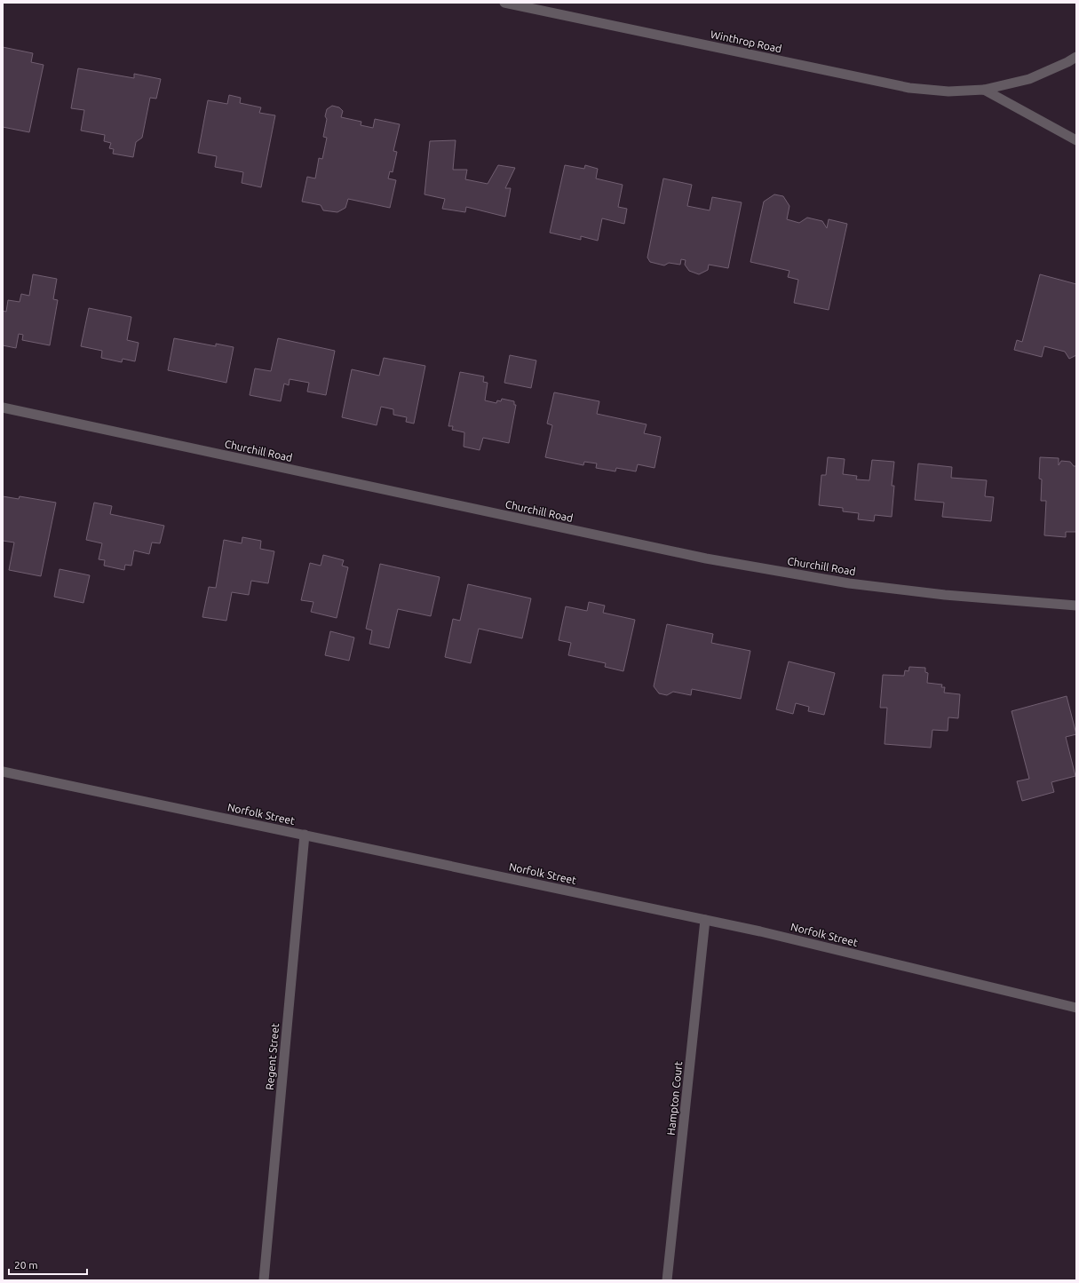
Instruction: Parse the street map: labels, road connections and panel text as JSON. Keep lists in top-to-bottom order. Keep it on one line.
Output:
{"streets":{"street":["Winthrop Road","Churchill Road","Norfolk Street","Regent Street","Hampton Court"]},"crossings":[["Norfolk Street","Regent Street"],["Norfolk Street","Hampton Court"]],"scale_bar":"20 m"}
